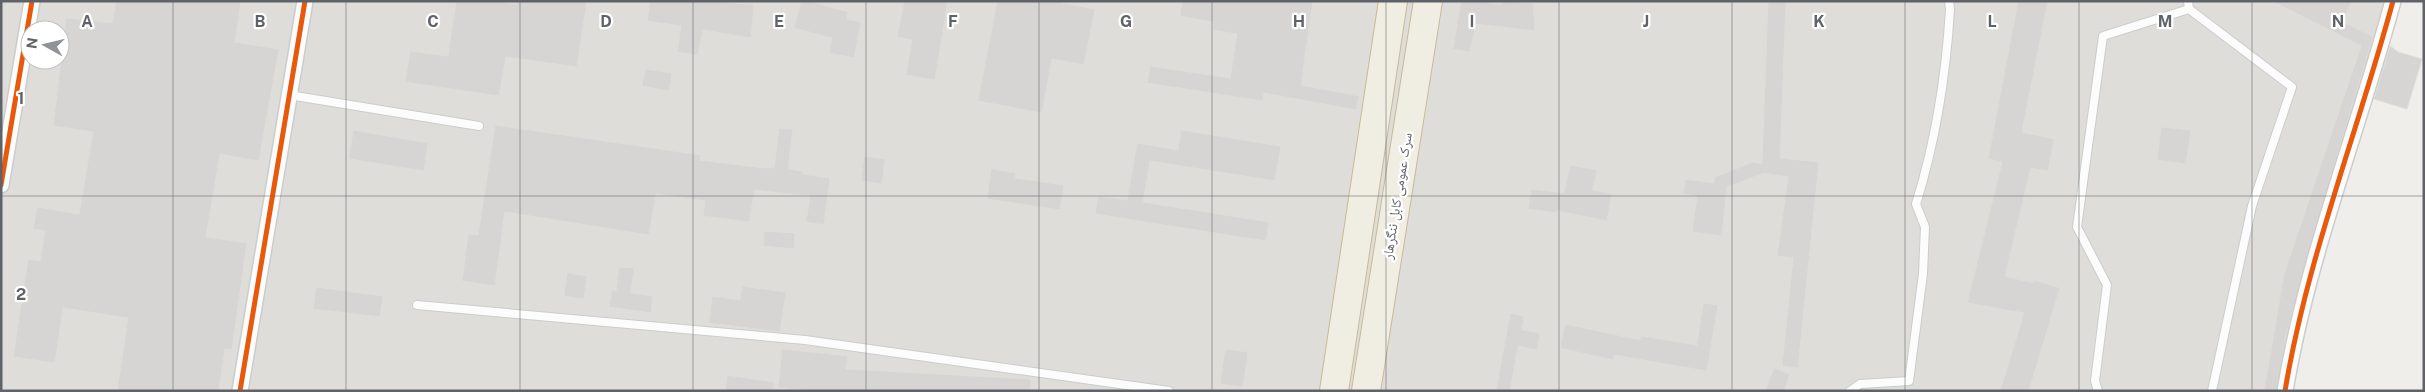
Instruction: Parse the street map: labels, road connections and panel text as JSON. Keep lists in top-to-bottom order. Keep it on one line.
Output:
{"streets":{"highway":["سرک عمومی کابل ننگرهار"]},"north":"left","grid":{"columns":["A","B","C","D","E","F","G","H","I","J","K","L","M","N"],"rows":["1","2"]}}
